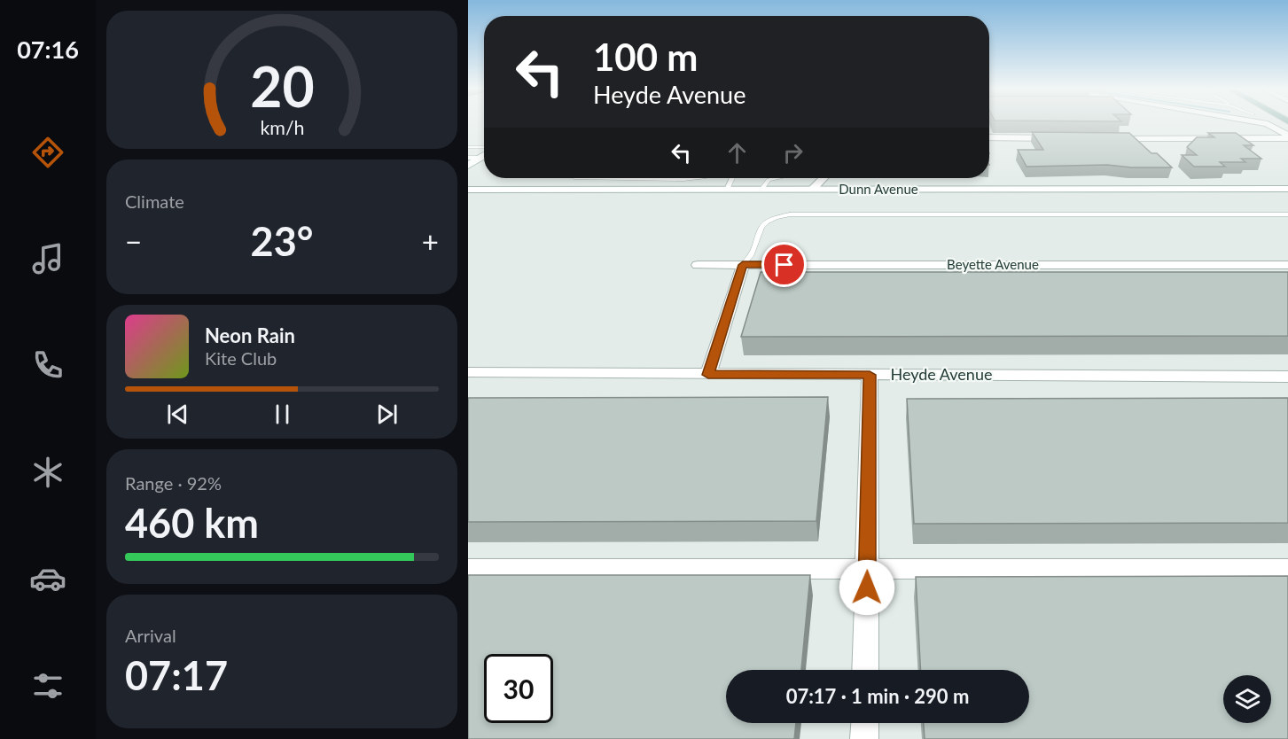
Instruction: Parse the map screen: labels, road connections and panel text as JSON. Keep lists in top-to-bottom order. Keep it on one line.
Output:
{"streets":{"street":["Dunn Avenue","Beyette Avenue","Heyde Avenue"]},"page":{"tabs":"07:16","turn":["100 m","Heyde Avenue"],"tile":["Climate",["Range · 92%","460 km"],["Arrival","07:17"]],"heat":["−","23°","+"],"song":["Neon Rain","Kite Club"],"limit":"30","trip":"07:17 · 1 min · 290 m","gauge":["20","km/h"]}}
